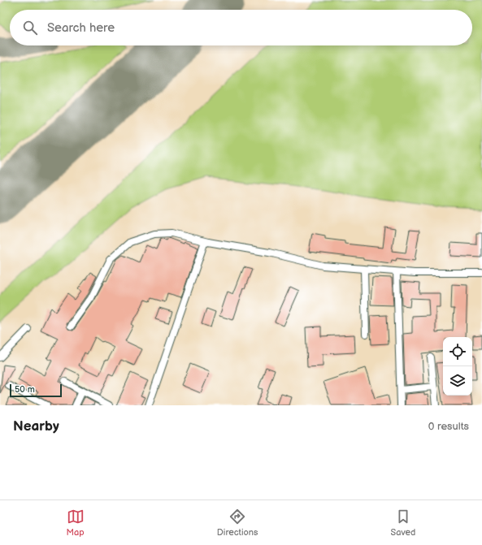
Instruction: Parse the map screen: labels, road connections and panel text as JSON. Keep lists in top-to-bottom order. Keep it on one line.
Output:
{"scale_bar":"50 m","page":{"search":"Search here","scale":"50 m","heading":["Nearby","0 results"],"nav":["Map","Directions","Saved"]}}
